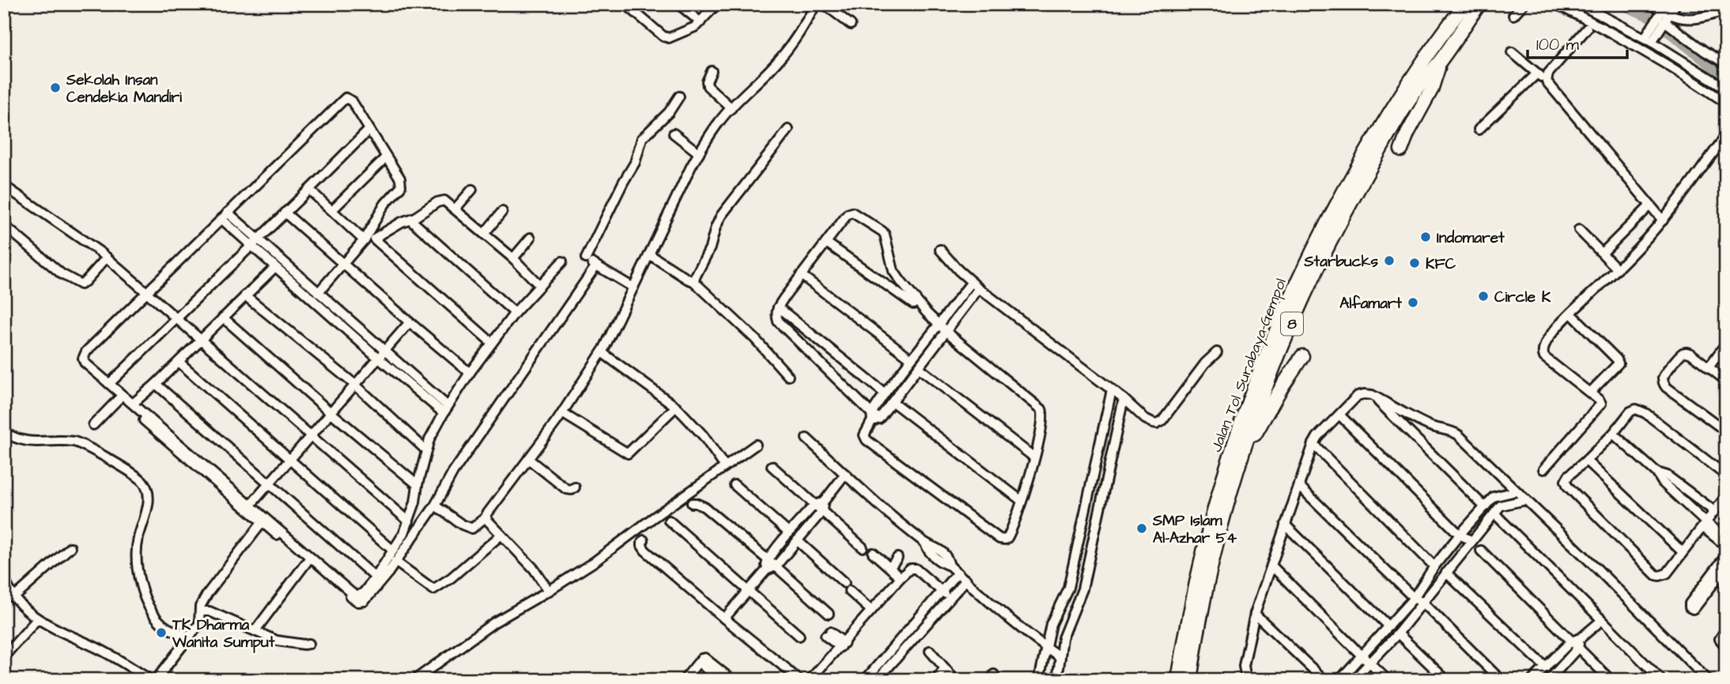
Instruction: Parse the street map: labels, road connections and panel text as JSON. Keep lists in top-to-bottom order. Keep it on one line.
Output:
{"streets":{"highway":["8","Jalan Tol Surabaya–Gempol"]},"places":["Sekolah Insan Cendekia Mandiri","Indomaret","Starbucks","KFC","Circle K","Alfamart","SMP Islam Al-Azhar 54","TK Dharma Wanita Sumput"],"scale_bar":"100 m"}
